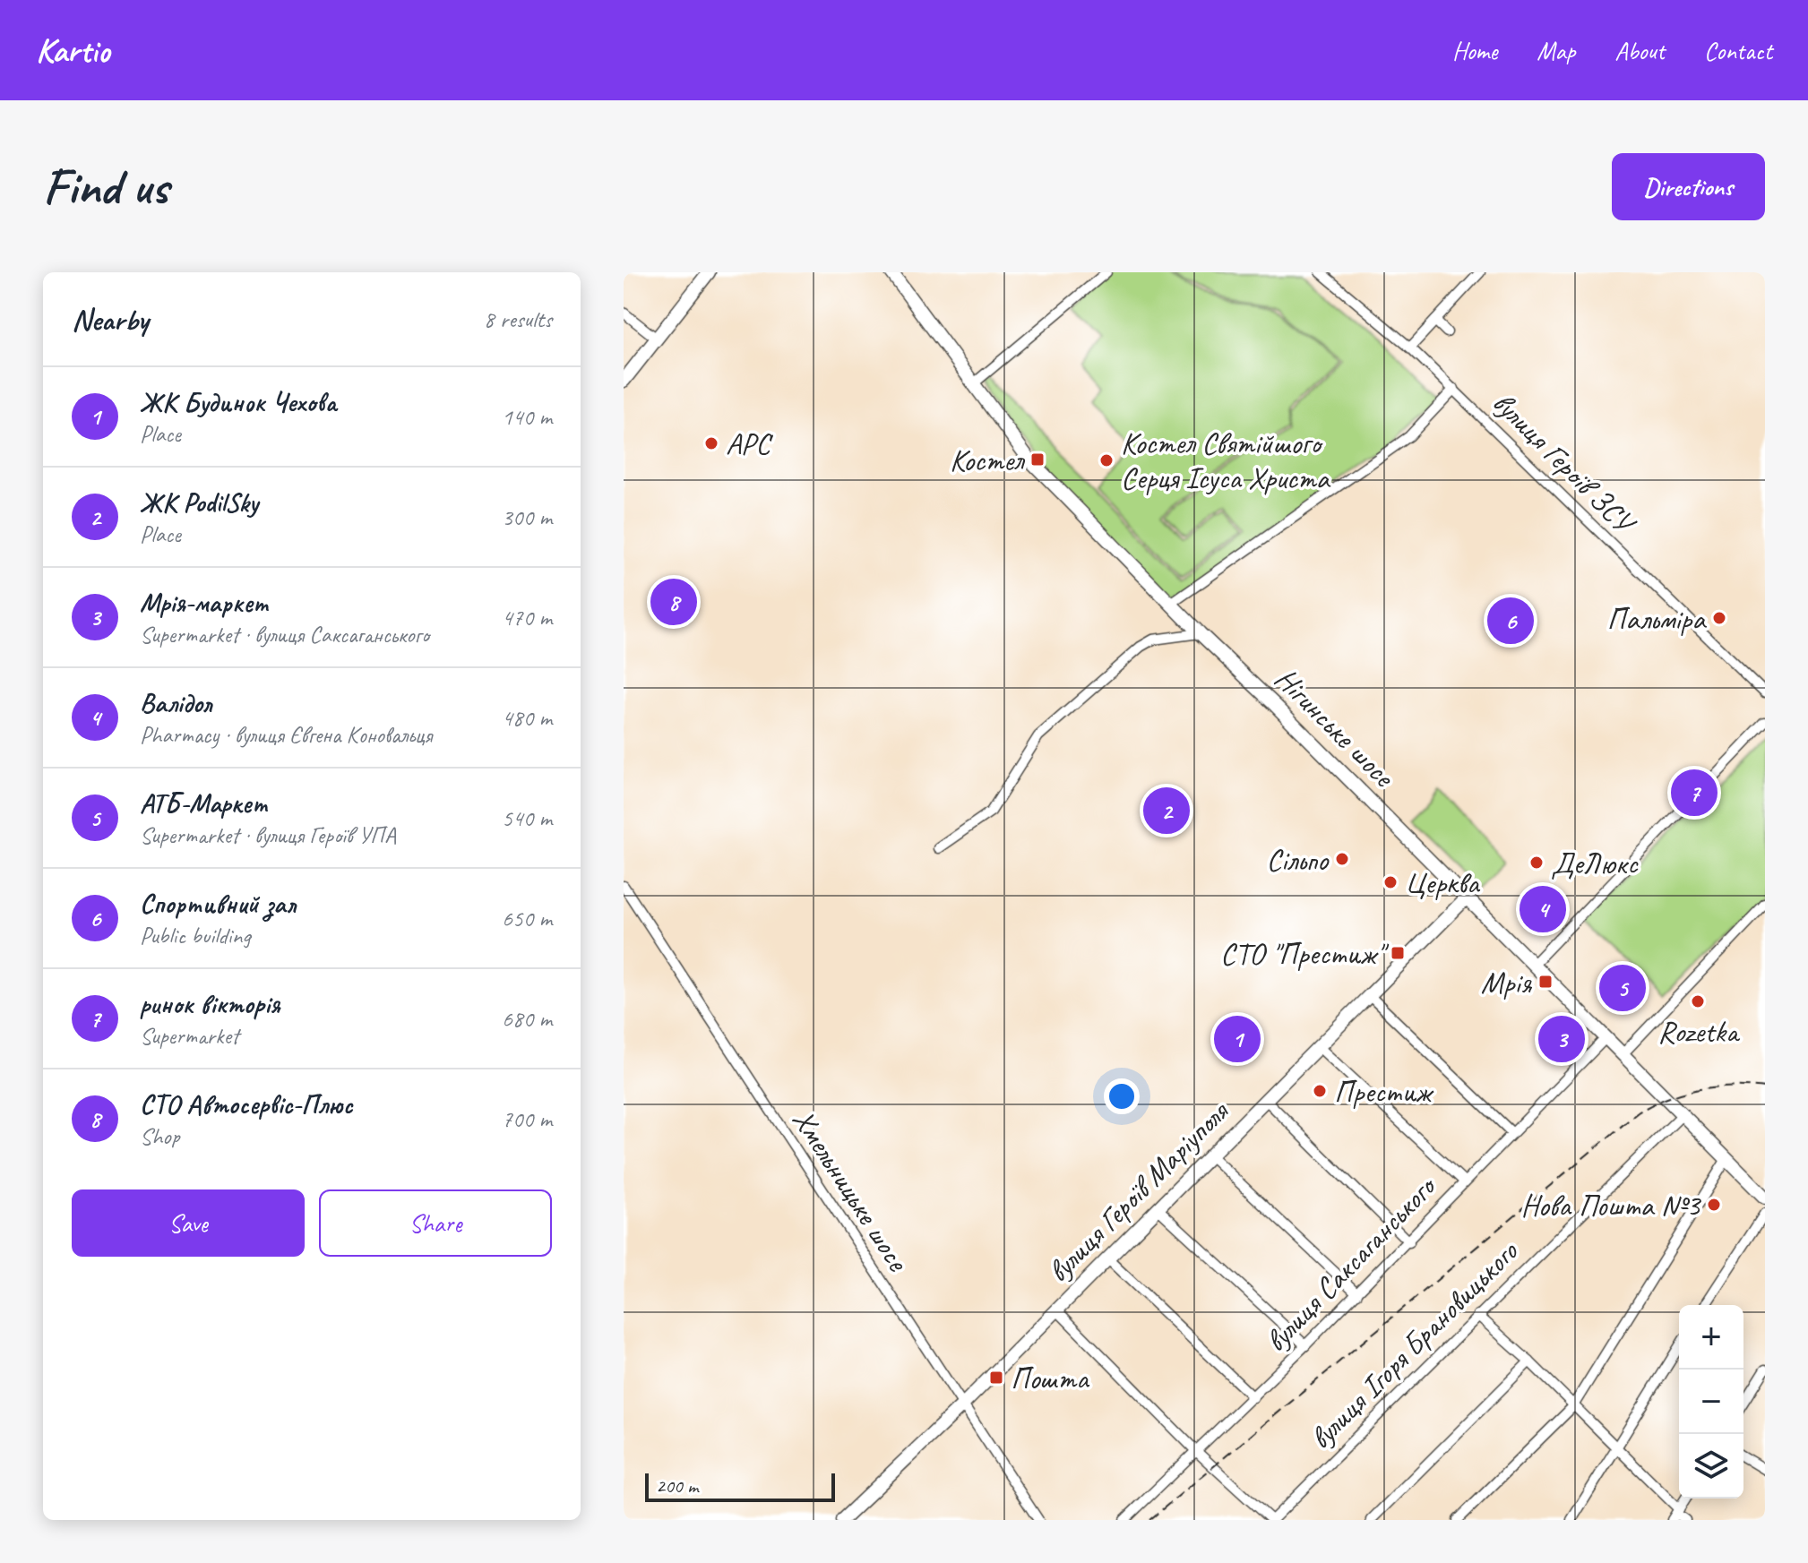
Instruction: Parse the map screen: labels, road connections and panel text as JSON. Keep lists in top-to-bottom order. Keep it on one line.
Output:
{"streets":{"main road":["Нігинське шосе","вулиця Героїв Маріуполя"],"street":["вулиця Героїв ЗСУ","Хмельницьке шосе","вулиця Саксаганського","вулиця Ігоря Брановицького"]},"crossings":[["Нігинське шосе","вулиця Героїв Маріуполя"],["Нігинське шосе","вулиця Саксаганського"],["Нігинське шосе","вулиця Ігоря Брановицького"],["Хмельницьке шосе","вулиця Героїв Маріуполя"]],"places":{"other":["АРС","Костел Святійшого Серця Ісуса Христа","Пальміра","Сільпо","ДеЛюкс","Церква","Rozetka","Престиж","Нова Пошта №3"],"transit":["Костел","СТО \"Престиж\"","Мрія","Пошта"]},"scale_bar":"200 m","page":{"header":"Kartio","nav":["Home","Map","About","Contact"],"buttons":["Directions",["Save","Share"]],"title":"Find us","heading":["Nearby","8 results"],"list":[{"mark":"1","name":"ЖК Будинок Чехова","note":"Place","value":"140 m"},{"mark":"2","name":"ЖК PodilSky","note":"Place","value":"300 m"},{"mark":"3","name":"Мрія-маркет","note":"Supermarket · вулиця Саксаганського","value":"470 m"},{"mark":"4","name":"Валідол","note":"Pharmacy · вулиця Євгена Коновальця","value":"480 m"},{"mark":"5","name":"АТБ-Маркет","note":"Supermarket · вулиця Героїв УПА","value":"540 m"},{"mark":"6","name":"Спортивний зал","note":"Public building","value":"650 m"},{"mark":"7","name":"ринок вікторія","note":"Supermarket","value":"680 m"},{"mark":"8","name":"СТО Автосервіс-Плюс","note":"Shop","value":"700 m"}],"pins":["8","6","7","2","4","5","1","3"],"map_buttons":["+","−"],"scale":"200 m"}}
